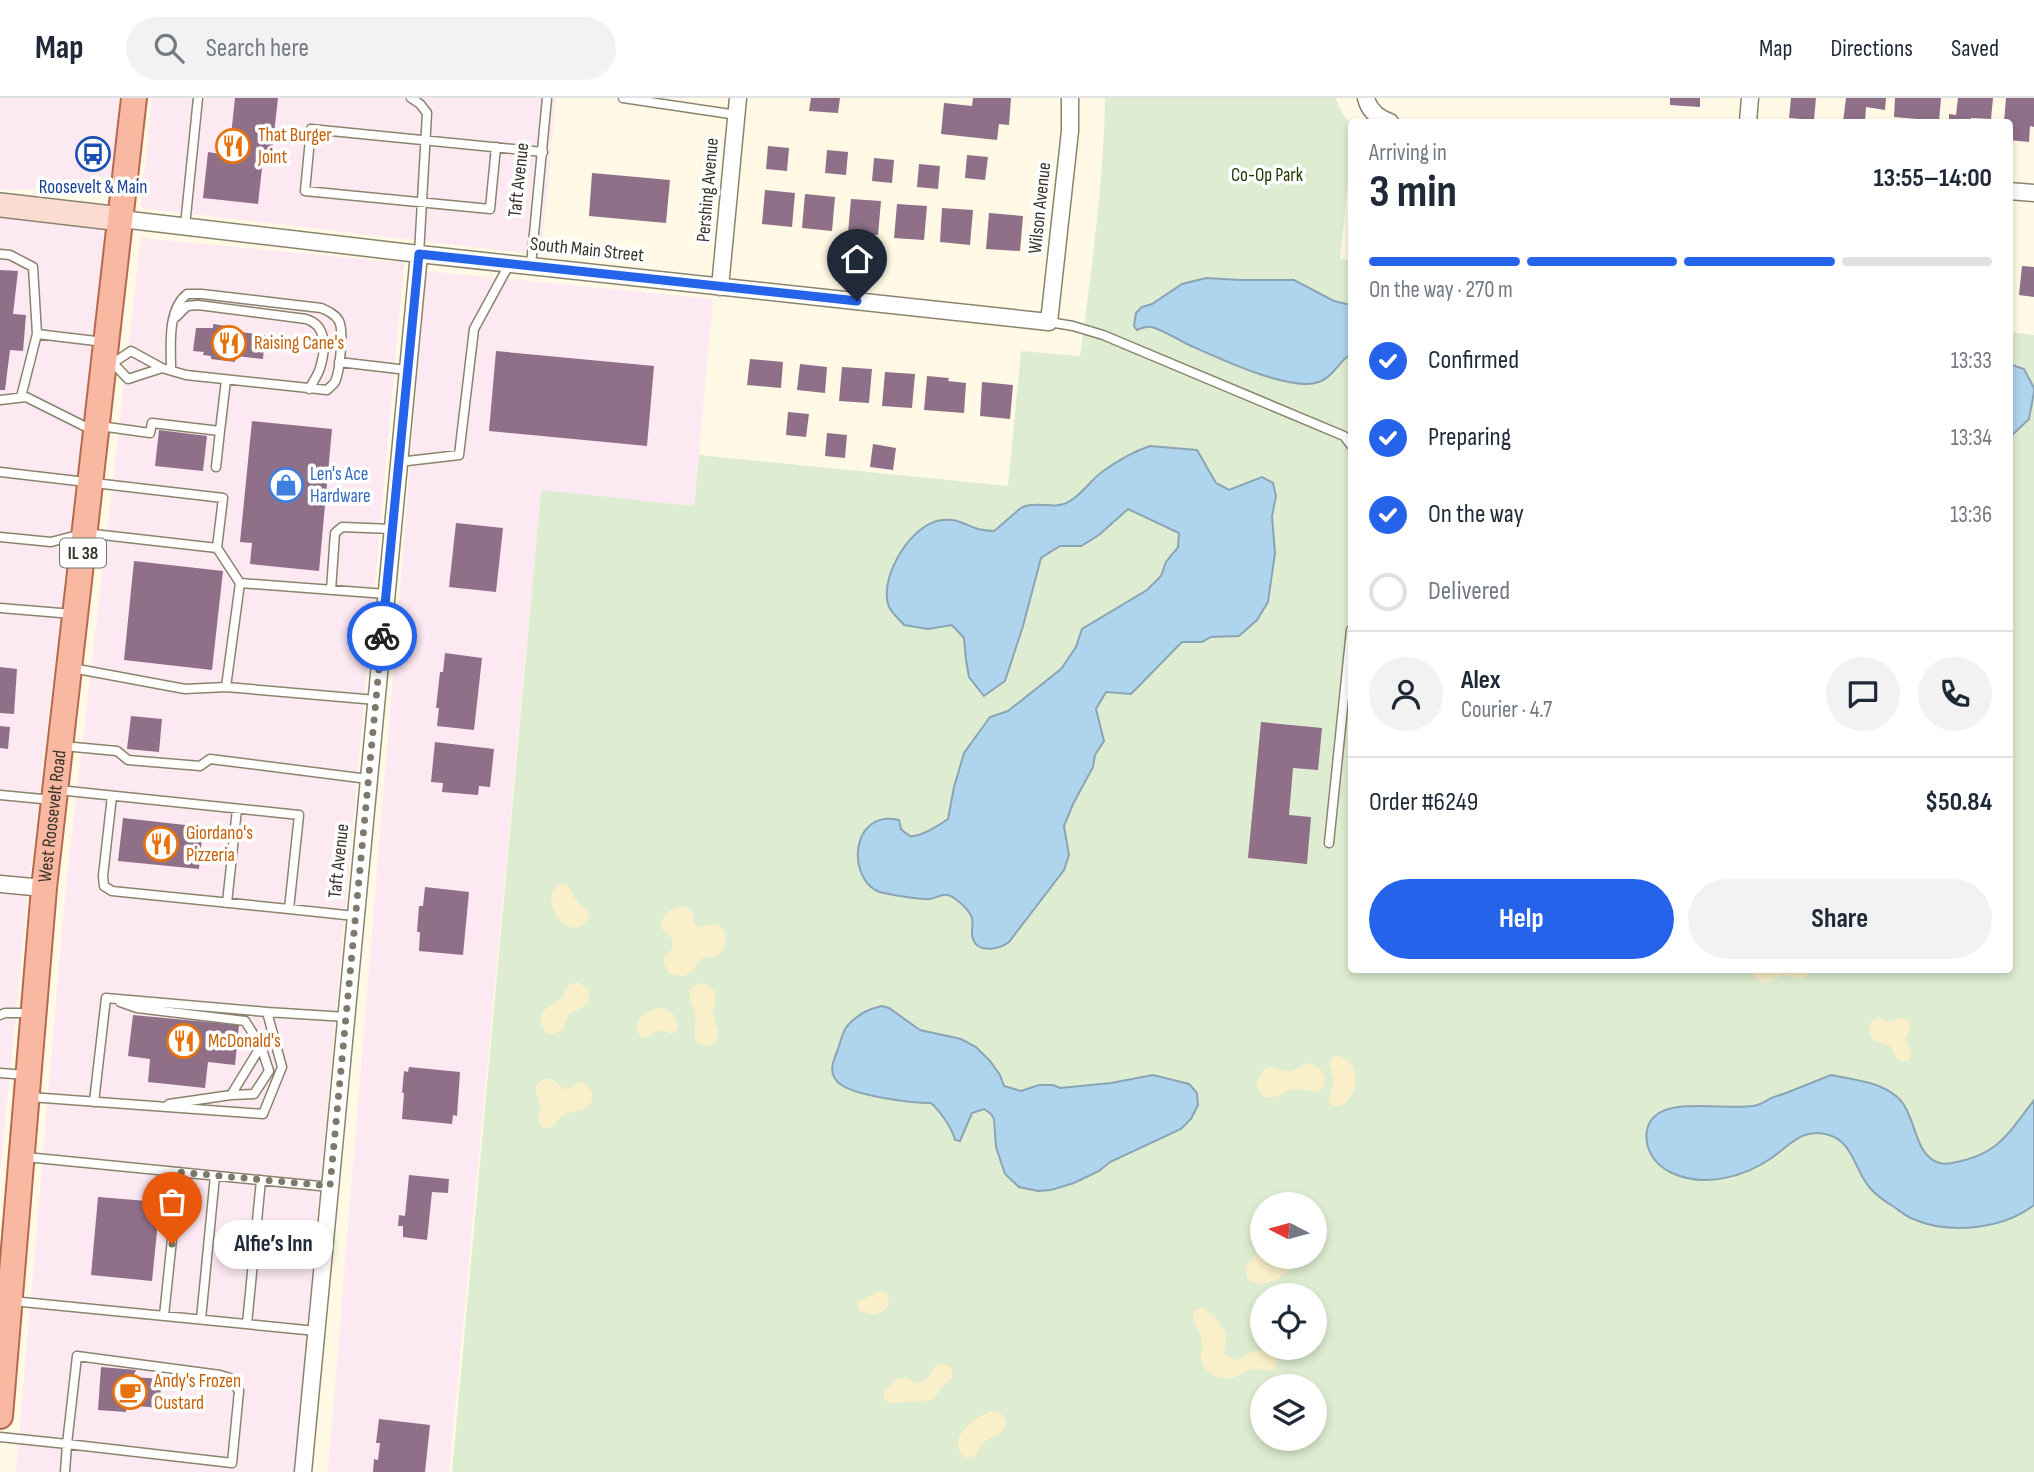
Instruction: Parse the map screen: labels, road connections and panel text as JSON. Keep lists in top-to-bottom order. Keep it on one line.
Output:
{"streets":{"main road":["IL 38","West Roosevelt Road"],"street":["Taft Avenue","Pershing Avenue","Wilson Avenue","South Main Street"]},"crossings":[["Taft Avenue","South Main Street"],["Pershing Avenue","South Main Street"],["Wilson Avenue","South Main Street"],["South Main Street","IL 38"],["South Main Street","West Roosevelt Road"],["IL 38","West Roosevelt Road"]],"parks":["Co-Op Park"],"places":{"restaurant":["That Burger Joint","Raising Cane's","Giordano's Pizzeria","McDonald's"],"bus stop":["Roosevelt & Main"],"shop":["Len's Ace Hardware"],"other":["Alfie’s Inn"],"cafe":["Andy's Frozen Custard"]},"north":"left","page":{"header":"Map","search":"Search here","nav":["Map","Directions","Saved"],"heading":["3 min","Arriving in","13:55–14:00"],"panel":["Alex","Courier · 4.7","Order #6249","$50.84"],"bar":"On the way · 270 m","list":[["Confirmed","13:33"],["Preparing","13:34"],["On the way","13:36"],"Delivered"],"buttons":["Help","Share"],"bubble":"Alfie’s Inn"}}
